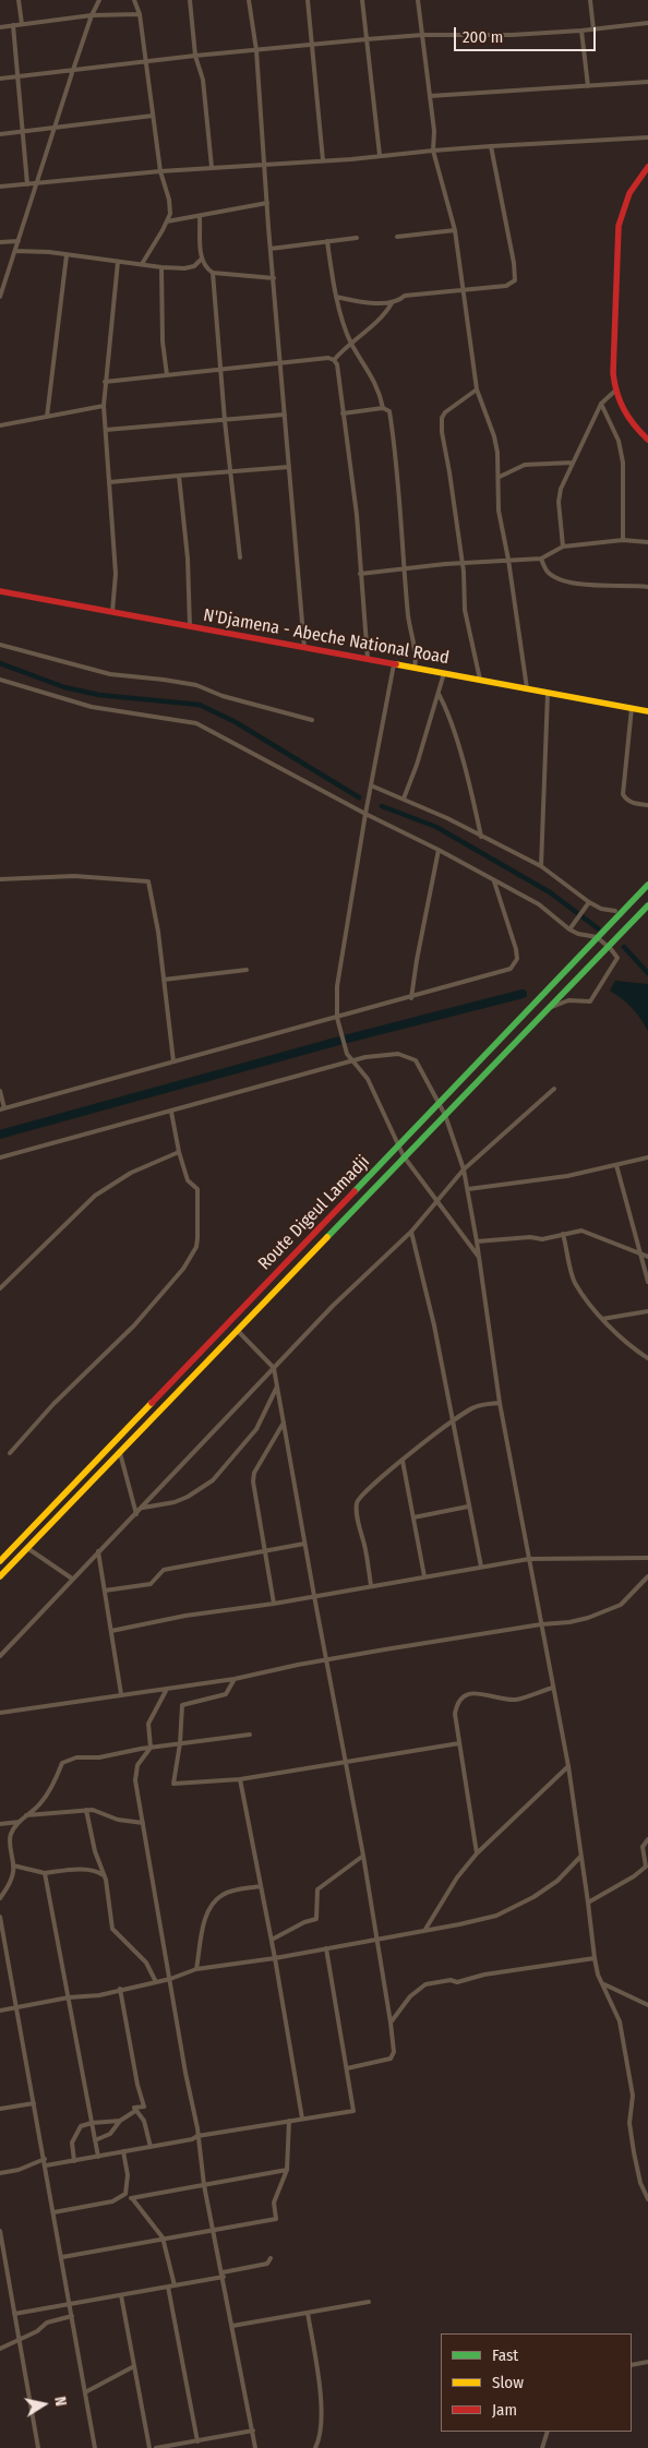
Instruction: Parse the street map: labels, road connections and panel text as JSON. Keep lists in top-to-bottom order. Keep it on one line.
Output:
{"streets":{"main road":["N'Djamena - Abeche National Road","Route Digeul Lamadji"]},"legend":["Fast","Slow","Jam"],"scale_bar":"200 m","north":"right"}
